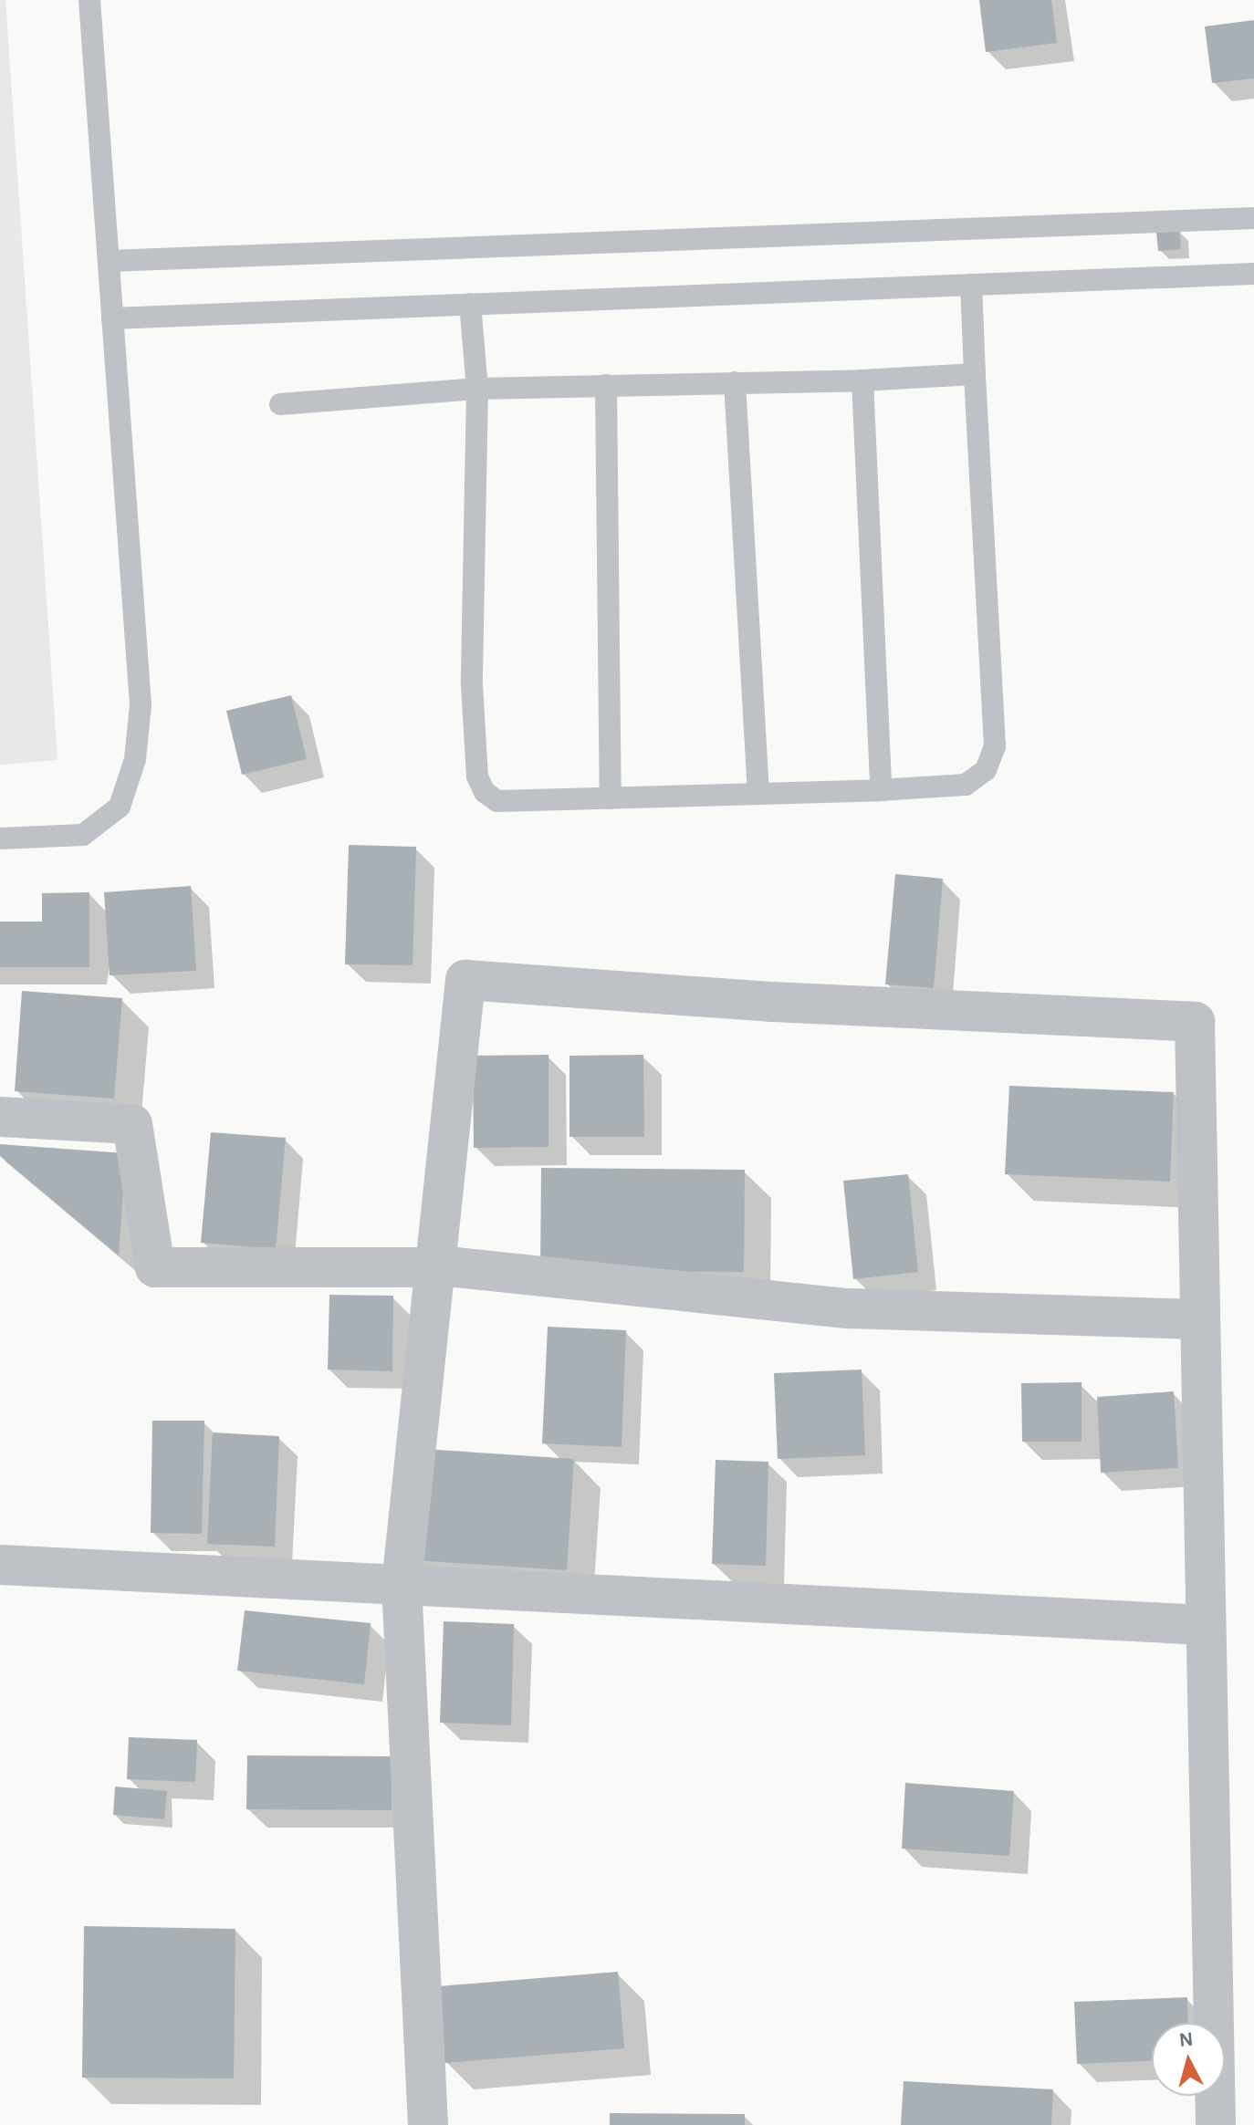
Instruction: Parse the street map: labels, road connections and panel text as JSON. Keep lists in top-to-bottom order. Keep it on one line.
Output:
{"north":"top"}
